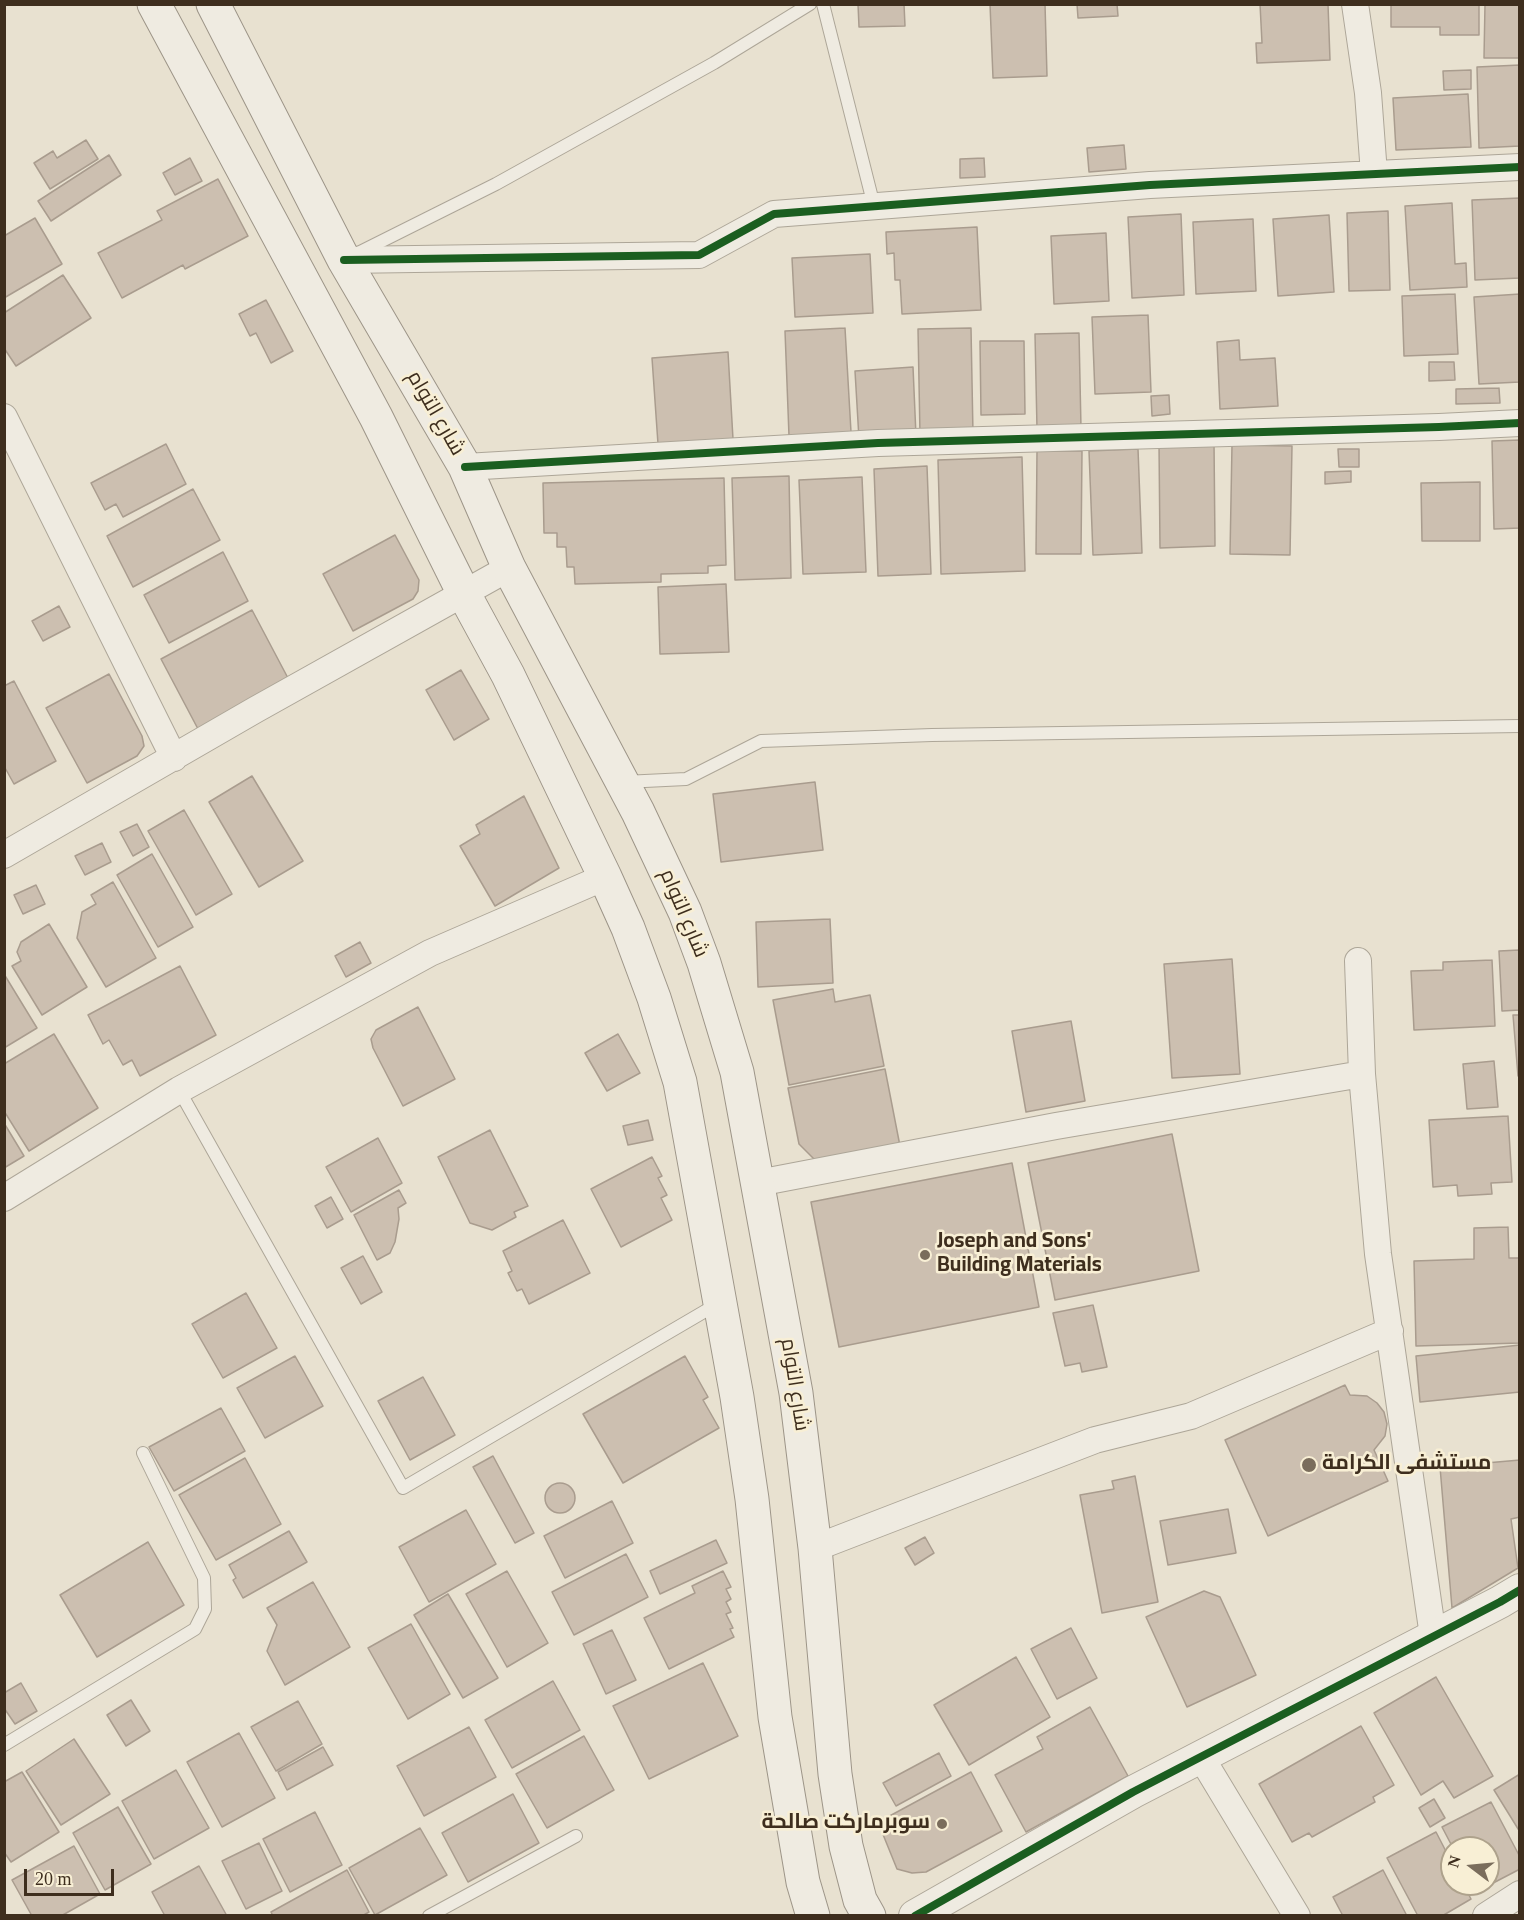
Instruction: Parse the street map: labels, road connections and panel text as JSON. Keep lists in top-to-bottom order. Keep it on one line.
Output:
{"streets":{"main road":["شارع التوام"]},"places":["Joseph and Sons' Building Materials","مستشفى الكرامة","سوبرماركت صالحة"],"scale_bar":"20 m","north":"left"}
